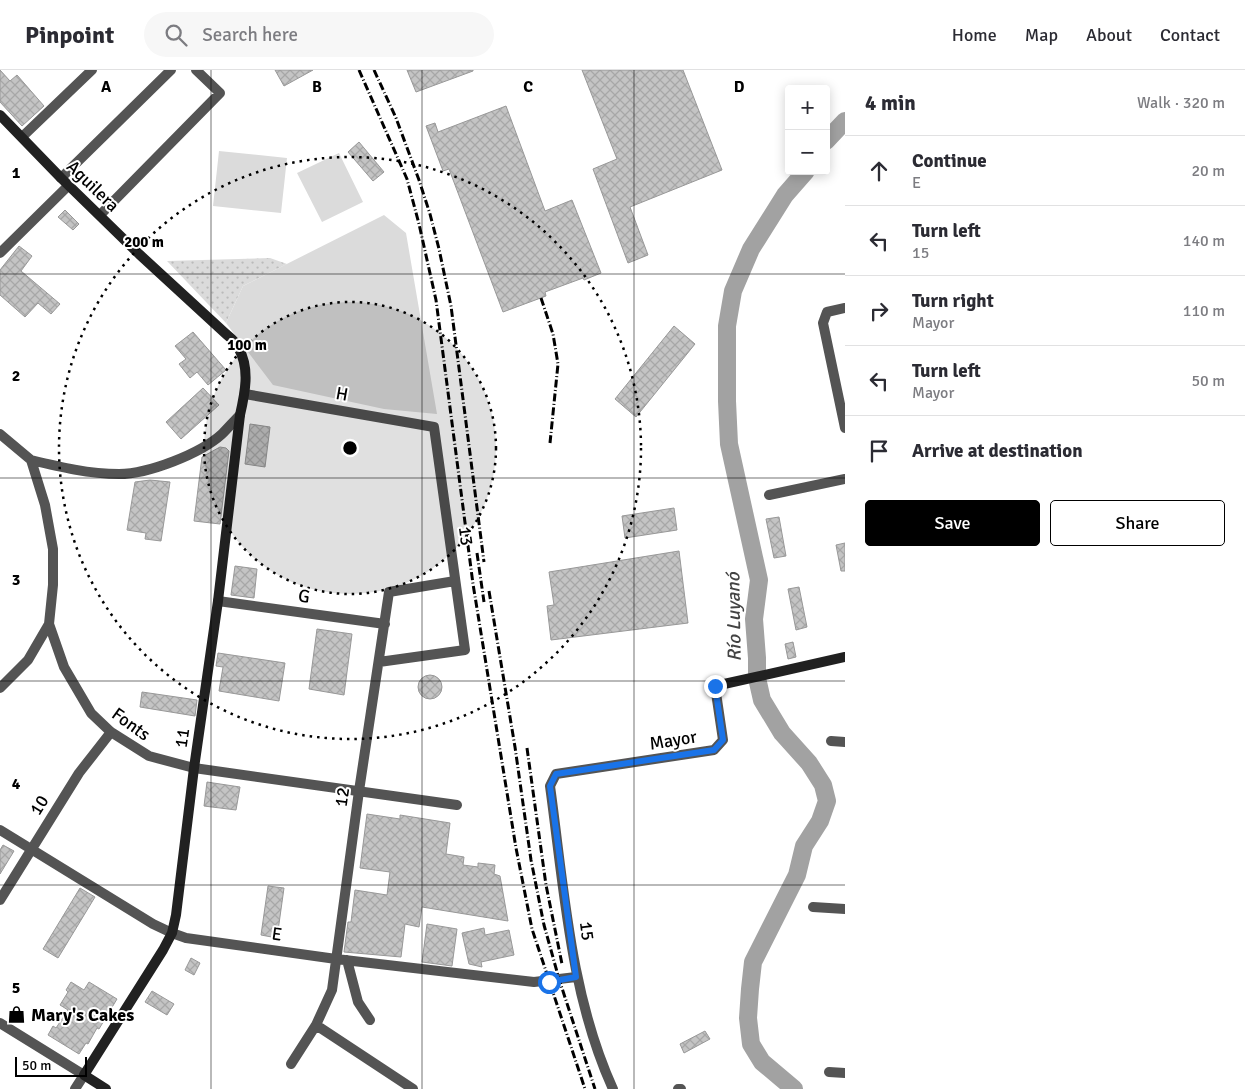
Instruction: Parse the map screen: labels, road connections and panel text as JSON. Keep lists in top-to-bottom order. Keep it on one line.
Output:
{"streets":{"street":["Aguilera","H","13","G","Fonts","11","Mayor","12","10","15","E"]},"crossings":[["Aguilera","11"],["H","13"],["H","11"],["13","12"],["G","11"],["G","12"],["Fonts","11"],["Fonts","12"],["Fonts","10"],["11","E"],["Mayor","15"],["12","E"],["10","E"],["15","E"]],"water":["Río Luyanó"],"places":{"shop":["Mary's Cakes"]},"scale_bar":"50 m","page":{"header":"Pinpoint","search":"Search here","nav":["Home","Map","About","Contact"],"heading":["4 min","Walk · 320 m"],"map_buttons":["+","−"],"list":[["Continue","E","20 m"],["Turn left","15","140 m"],["Turn right","Mayor","110 m"],["Turn left","Mayor","50 m"],"Arrive at destination"],"buttons":["Save","Share"],"scale":"50 m"},"grid":{"columns":["A","B","C","D"],"rows":["1","2","3","4","5"]},"rings":["200 m","100 m"]}
